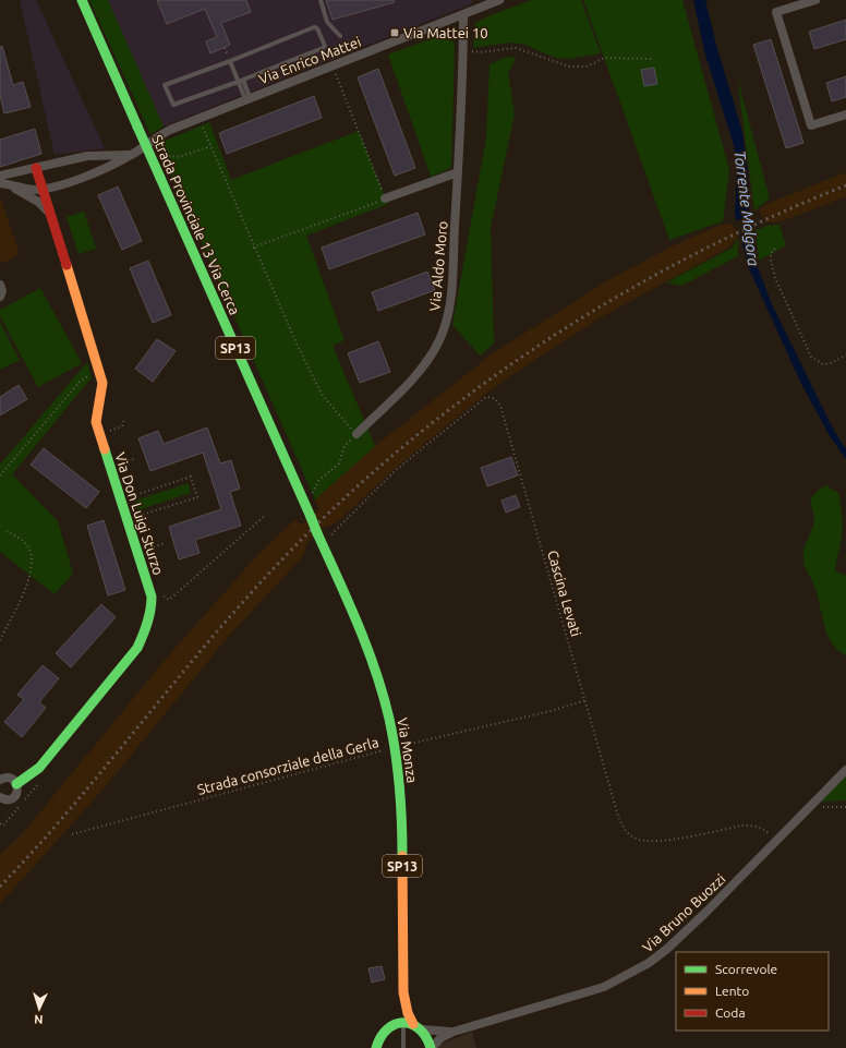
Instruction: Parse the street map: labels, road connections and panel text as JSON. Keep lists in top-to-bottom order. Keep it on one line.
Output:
{"streets":{"main road":["Strada Provinciale 13 Via Cerca","SP13","Via Don Luigi Sturzo","Via Monza"],"street":["Via Enrico Mattei","Via Aldo Moro","Via Bruno Buozzi"],"path":["Cascina Levati","Strada consorziale della Gerla"]},"crossings":[["Via Enrico Mattei","Via Aldo Moro"],["Via Enrico Mattei","Via Don Luigi Sturzo"],["Strada Provinciale 13 Via Cerca","Via Monza"],["Cascina Levati","Strada consorziale della Gerla"],["Cascina Levati","Via Bruno Buozzi"],["Via Monza","Strada consorziale della Gerla"],["Via Monza","Via Bruno Buozzi"]],"water":["Torrente Molgora"],"places":{"transit":["Via Mattei 10"]},"legend":["Scorrevole","Lento","Coda"],"north":"bottom"}
